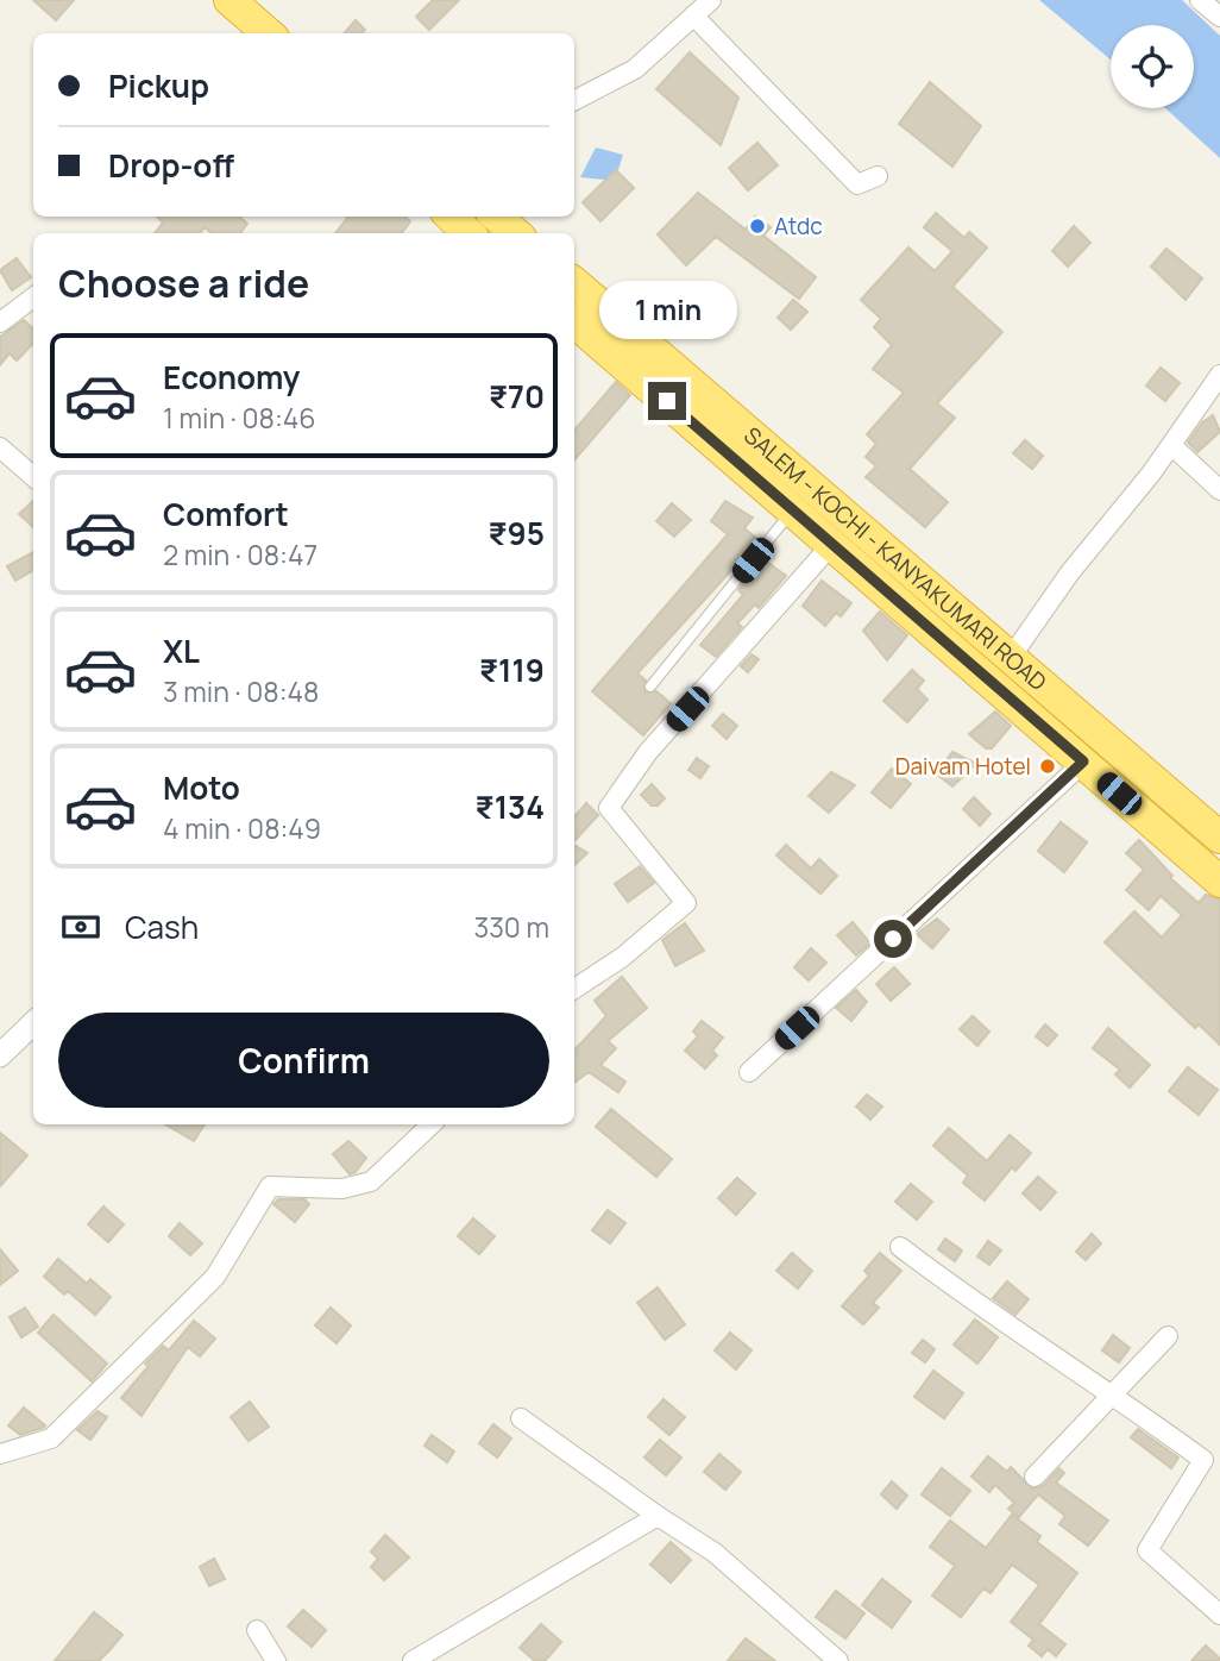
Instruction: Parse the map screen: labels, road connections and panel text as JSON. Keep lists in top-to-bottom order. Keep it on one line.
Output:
{"streets":{"highway":["SALEM - KOCHI - KANYAKUMARI ROAD"]},"places":["Atdc","Daivam Hotel"],"page":{"banner":["Pickup","Drop-off"],"heading":"Choose a ride","bubble":"1 min","list":[{"name":"Economy","note":"1 min · 08:46","value":"₹70"},{"name":"Comfort","note":"2 min · 08:47","value":"₹95"},{"name":"XL","note":"3 min · 08:48","value":"₹119"},{"name":"Moto","note":"4 min · 08:49","value":"₹134"}],"pay":["Cash","330 m"],"buttons":"Confirm"}}
